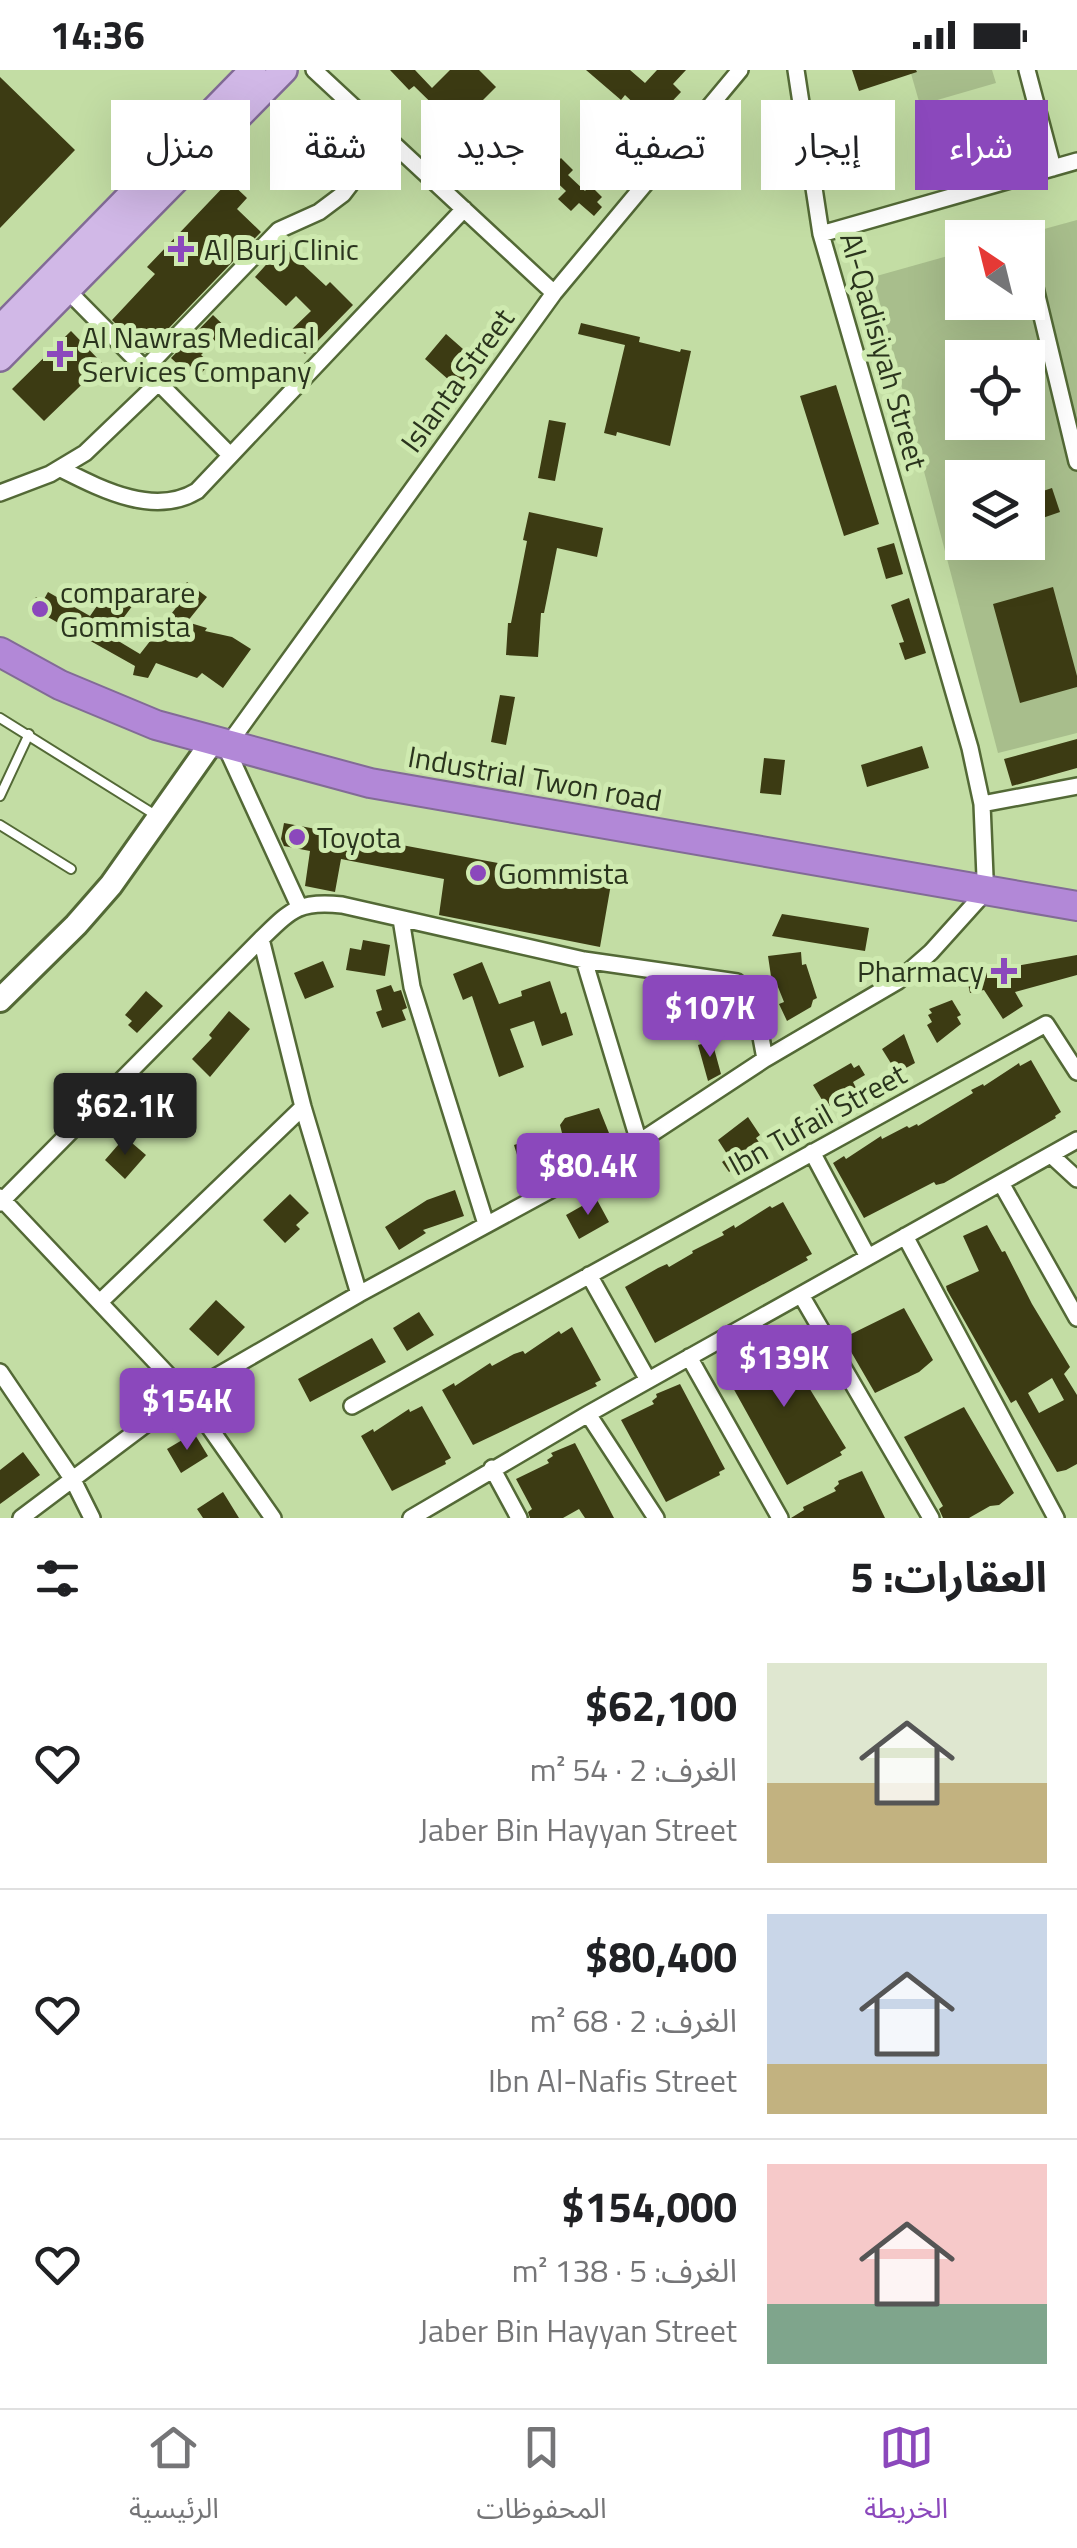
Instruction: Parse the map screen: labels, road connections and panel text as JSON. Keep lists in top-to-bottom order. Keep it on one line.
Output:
{"streets":{"highway":["Industrial Twon road"],"street":["Al-Qadisiyah Street","Islanta Street","Ibn Tufail Street"]},"crossings":[["Al-Qadisiyah Street","Industrial Twon road"],["Islanta Street","Industrial Twon road"]],"places":{"health":["Al Burj Clinic","Al Nawras Medical Services Company","Pharmacy"],"other":["comparare Gommista","Toyota","Gommista"]},"north":"top left","page":{"status":"14:36","chip":["شراء","إيجار","تصفية","جديد","شقة","منزل"],"price":["$107K","$62.1K","$80.4K","$139K","$154K"],"heading":"العقارات: 5","list":[{"name":"$62,100","note":"الغرف: 2 · 54 m² · Jaber Bin Hayyan Street"},{"name":"$80,400","note":"الغرف: 2 · 68 m² · Ibn Al-Nafis Street"},{"name":"$154,000","note":"الغرف: 5 · 138 m² · Jaber Bin Hayyan Street"}],"tabs":["الخريطة","المحفوظات","الرئيسية"]}}
